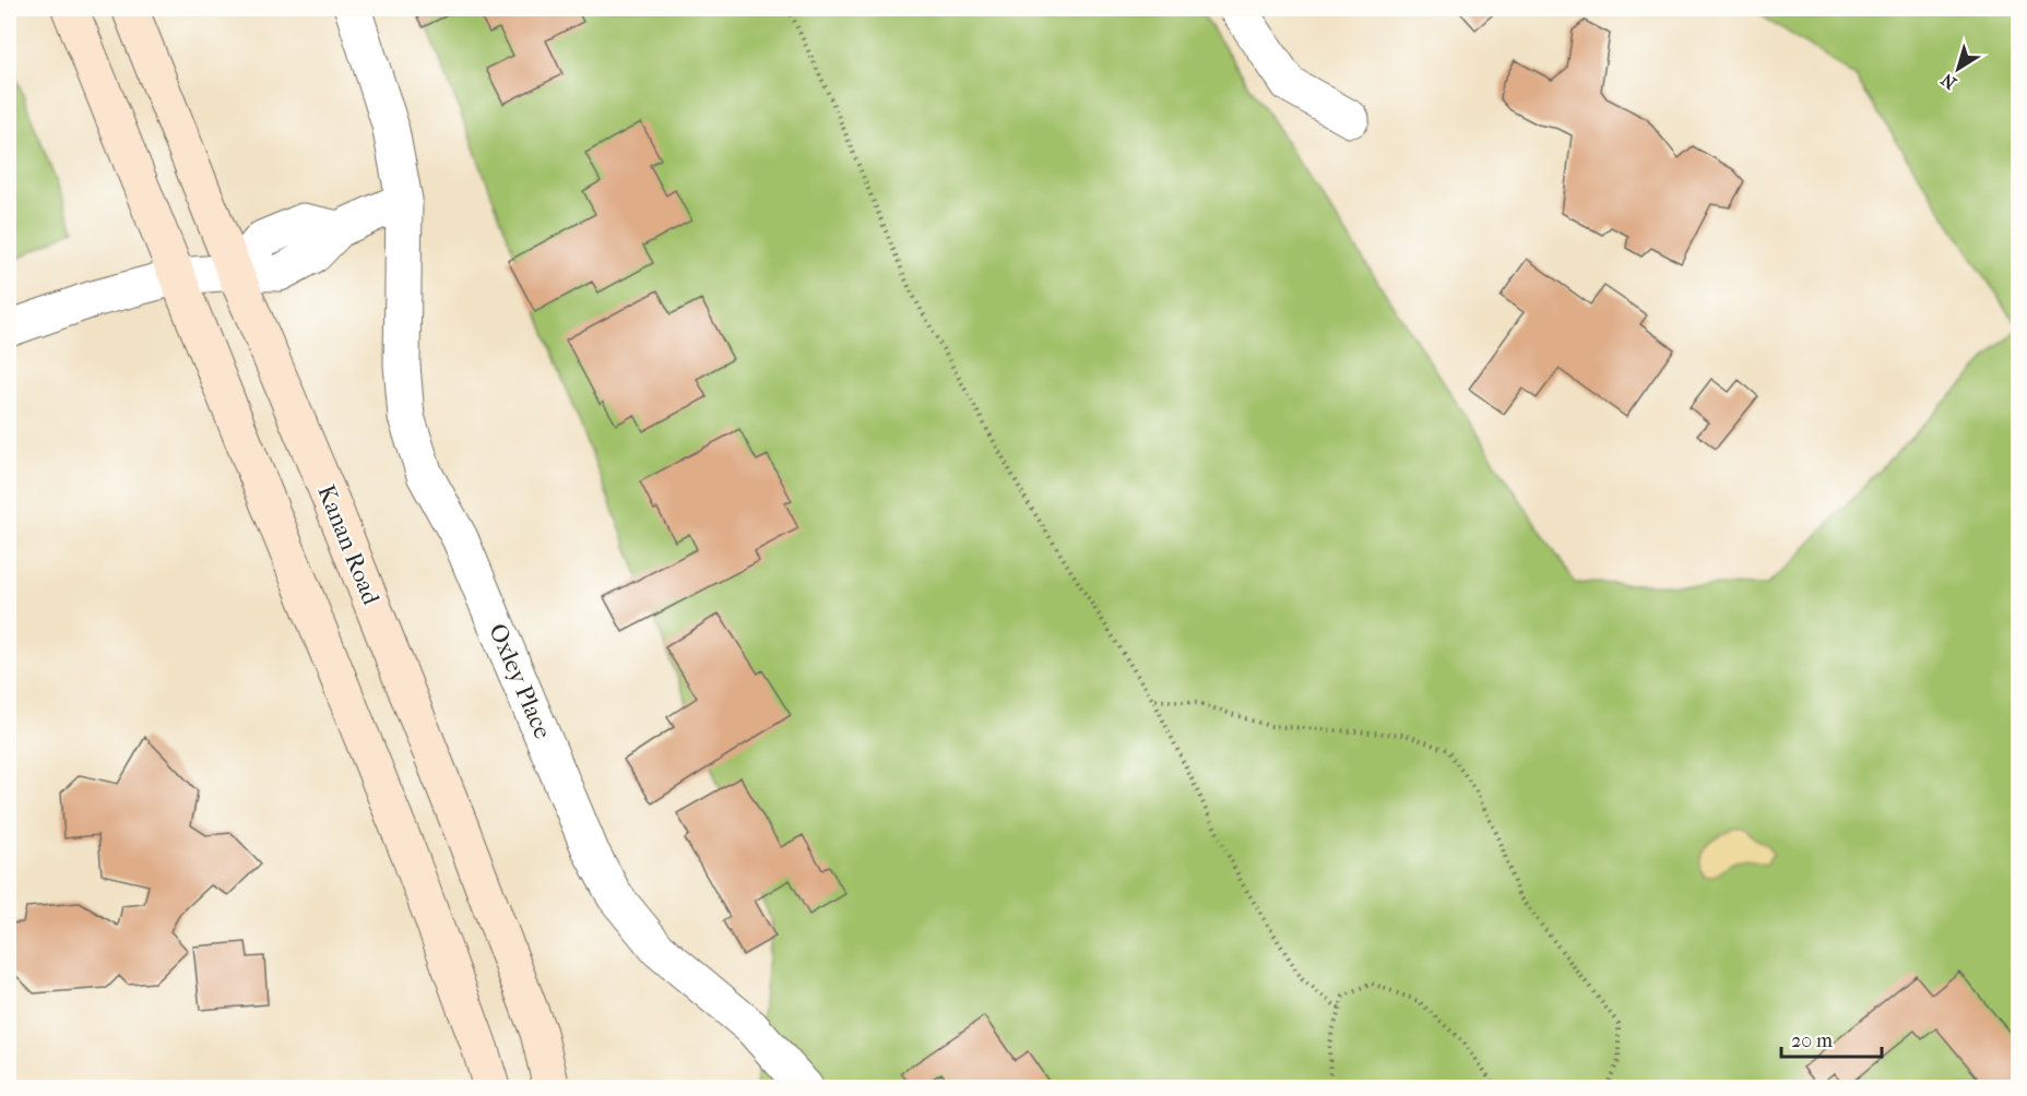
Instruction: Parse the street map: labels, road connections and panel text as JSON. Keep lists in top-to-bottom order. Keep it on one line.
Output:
{"streets":{"main road":["Kanan Road"],"street":["Oxley Place"]},"scale_bar":"20 m","north":"bottom left"}
